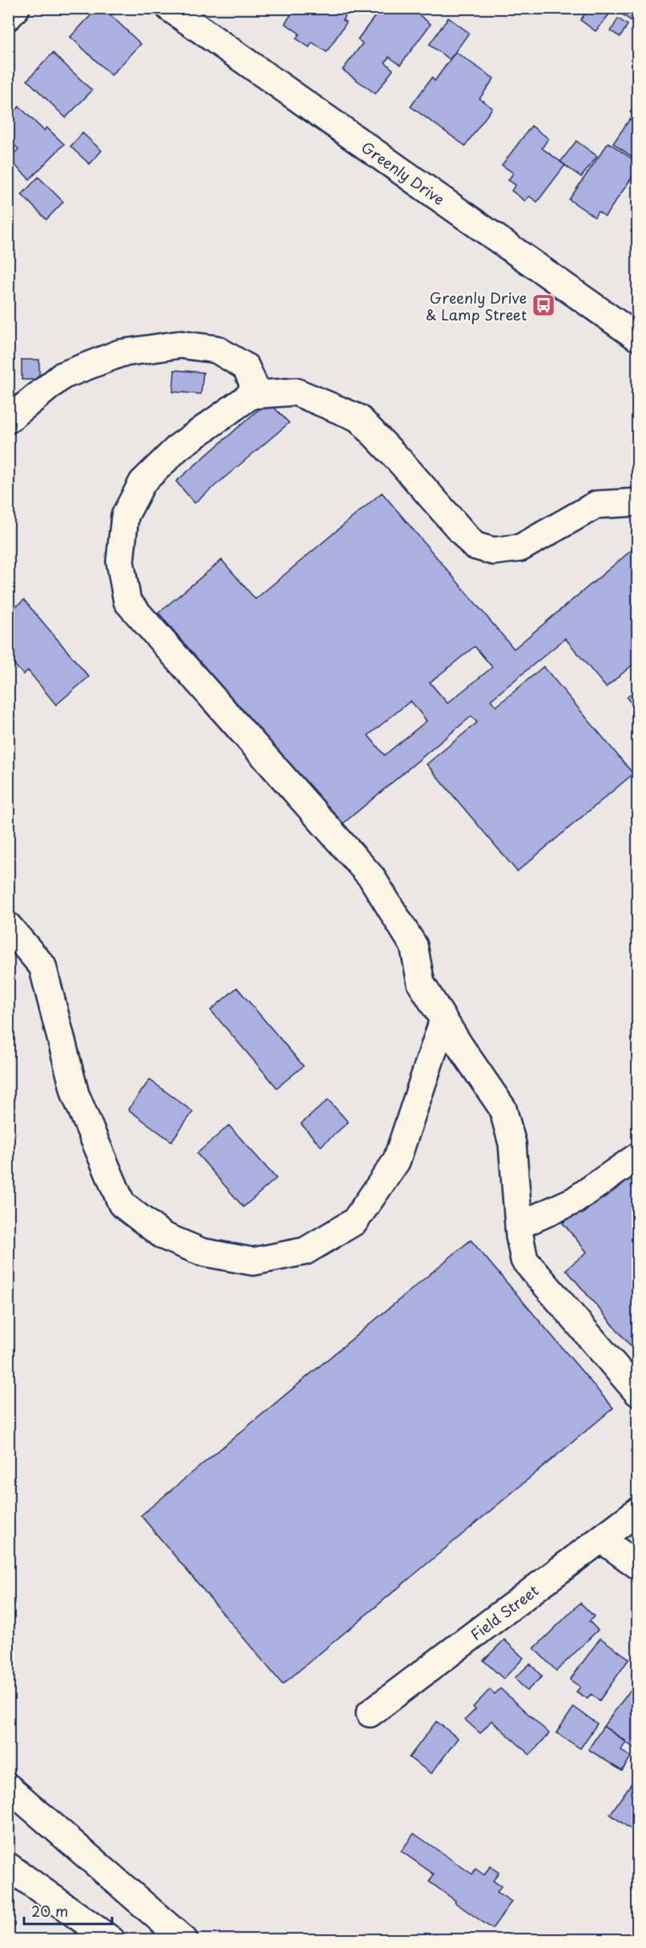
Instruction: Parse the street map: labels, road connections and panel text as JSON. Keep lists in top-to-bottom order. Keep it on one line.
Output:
{"streets":{"main road":["Greenly Drive","Field Street"]},"places":{"bus stop":["Greenly Drive & Lamp Street"]},"scale_bar":"20 m"}
